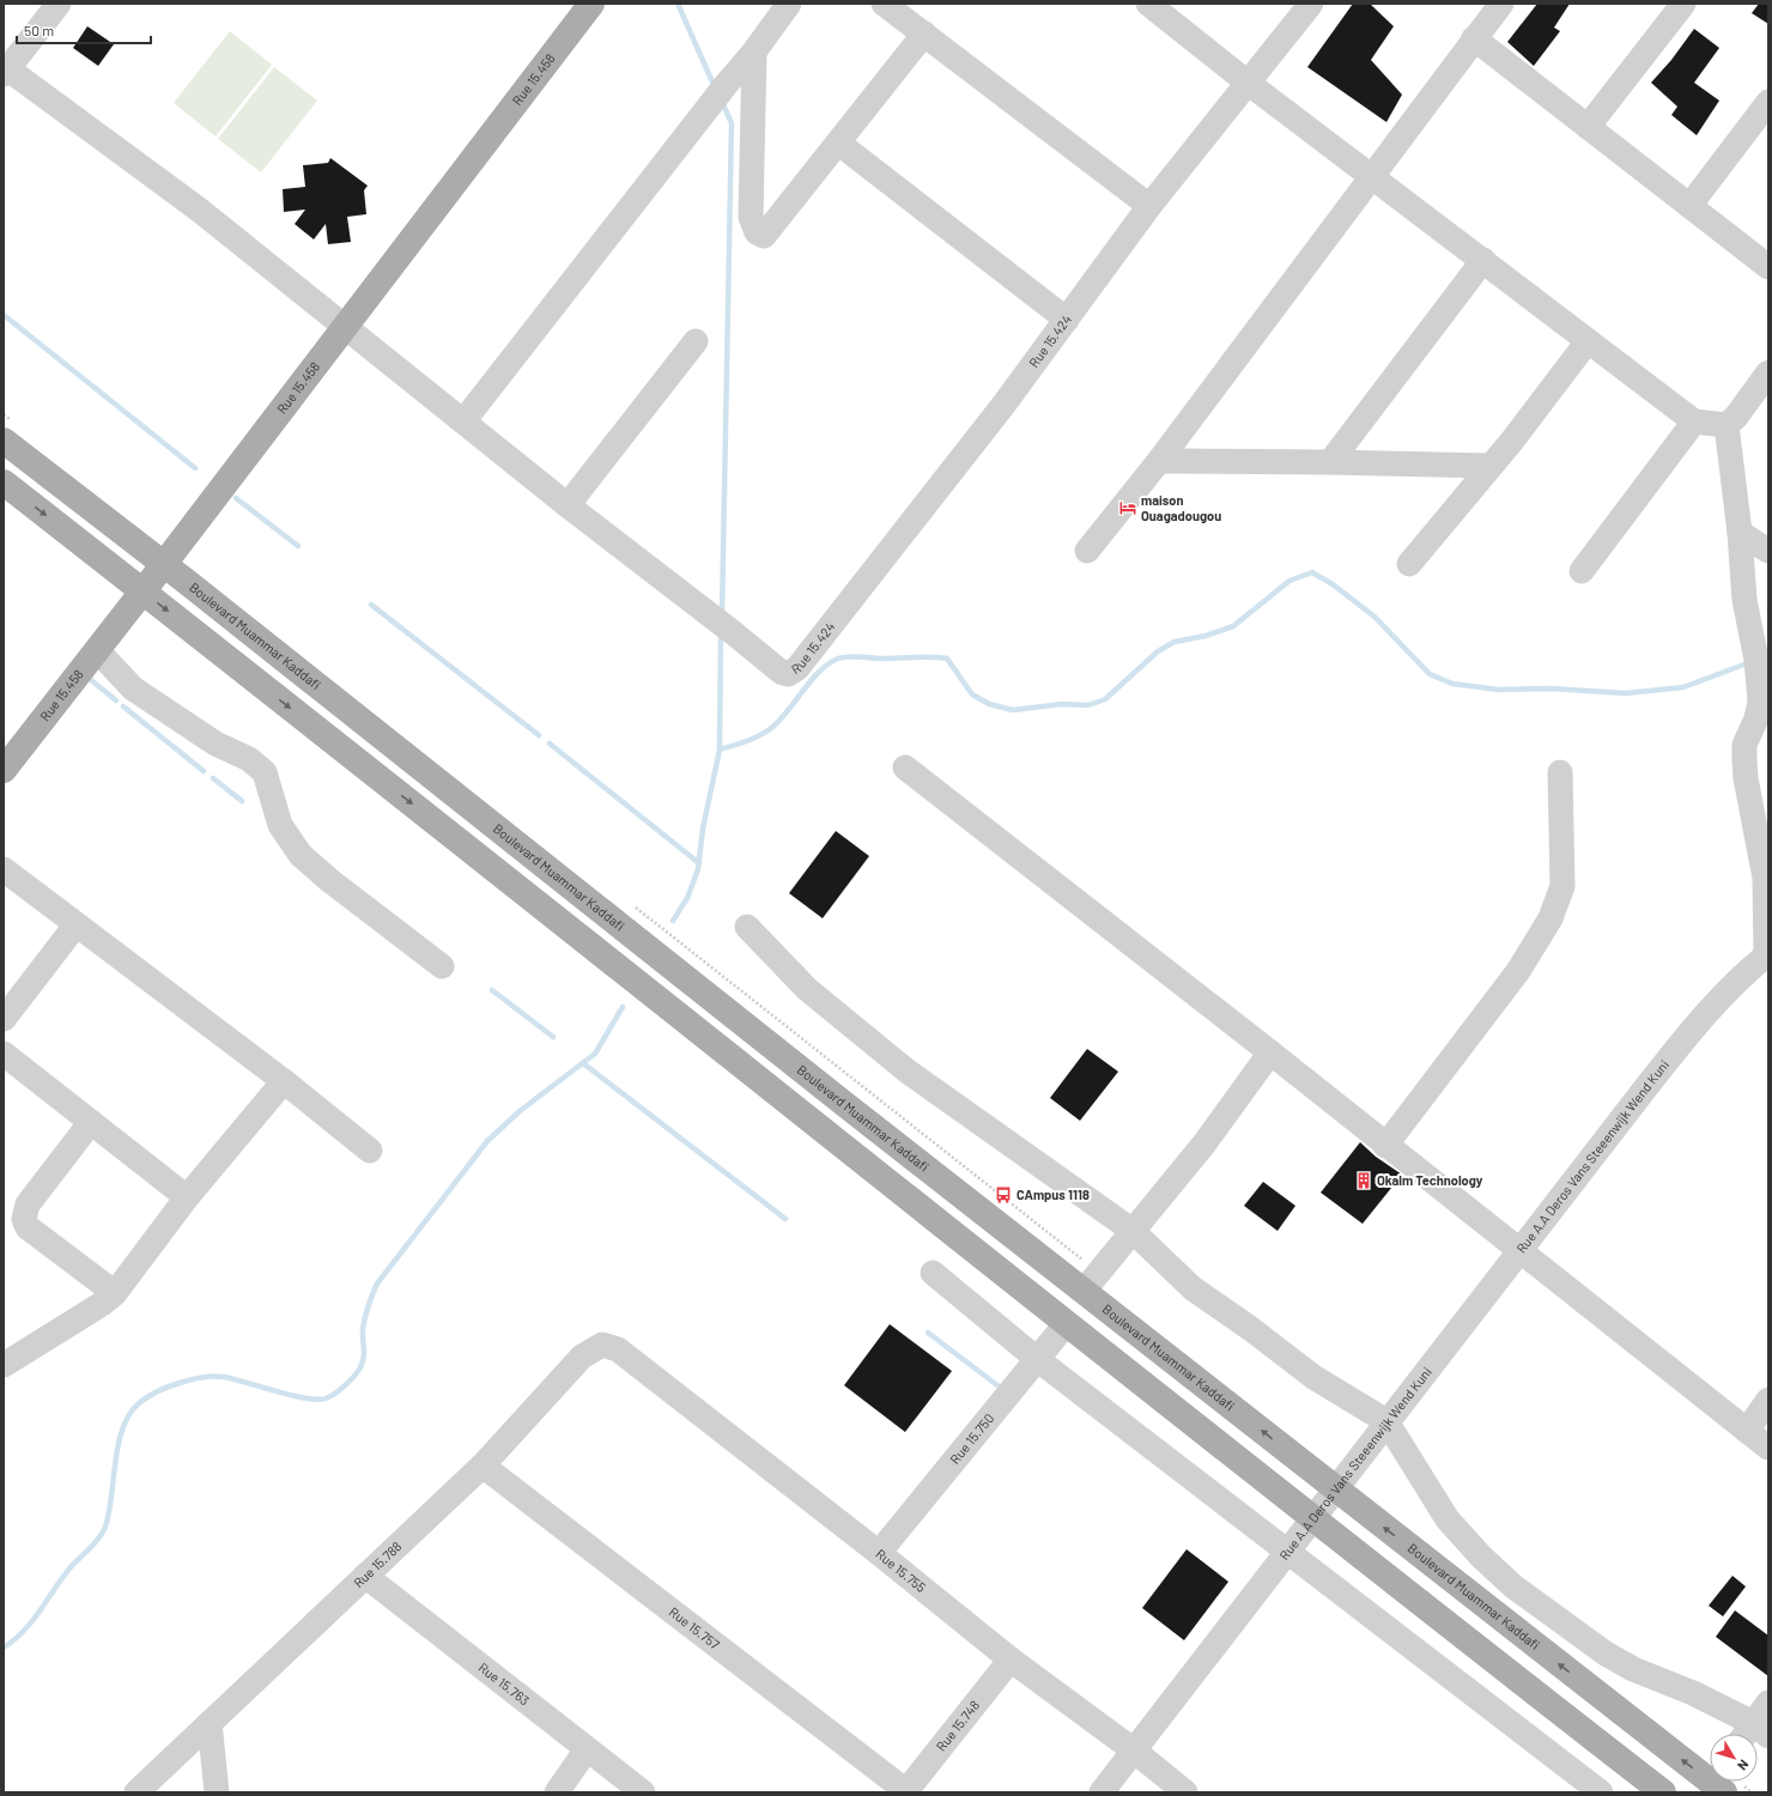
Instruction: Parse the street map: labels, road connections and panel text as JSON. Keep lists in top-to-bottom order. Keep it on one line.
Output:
{"streets":{"main road":["Rue 15.458","Boulevard Muammar Kaddafi"],"street":["Rue 15.424","Rue A.A Deros Vans Steeenwijk Wend Kuni","Rue 15.750","Rue 15.788","Rue 15.755","Rue 15.757","Rue 15.763","Rue 15.748"]},"crossings":[["Rue 15.458","Boulevard Muammar Kaddafi"],["Boulevard Muammar Kaddafi","Rue A.A Deros Vans Steeenwijk Wend Kuni"],["Rue A.A Deros Vans Steeenwijk Wend Kuni","Rue 15.755"],["Rue 15.750","Rue 15.755"],["Rue 15.788","Rue 15.755"],["Rue 15.788","Rue 15.757"],["Rue 15.788","Rue 15.763"],["Rue 15.755","Rue 15.748"],["Rue 15.757","Rue 15.748"]],"places":{"hotel":["maison Ouagadougou"],"building":["Okalm Technology"],"bus stop":["CAmpus 1118"]},"scale_bar":"50 m","north":"bottom right"}
